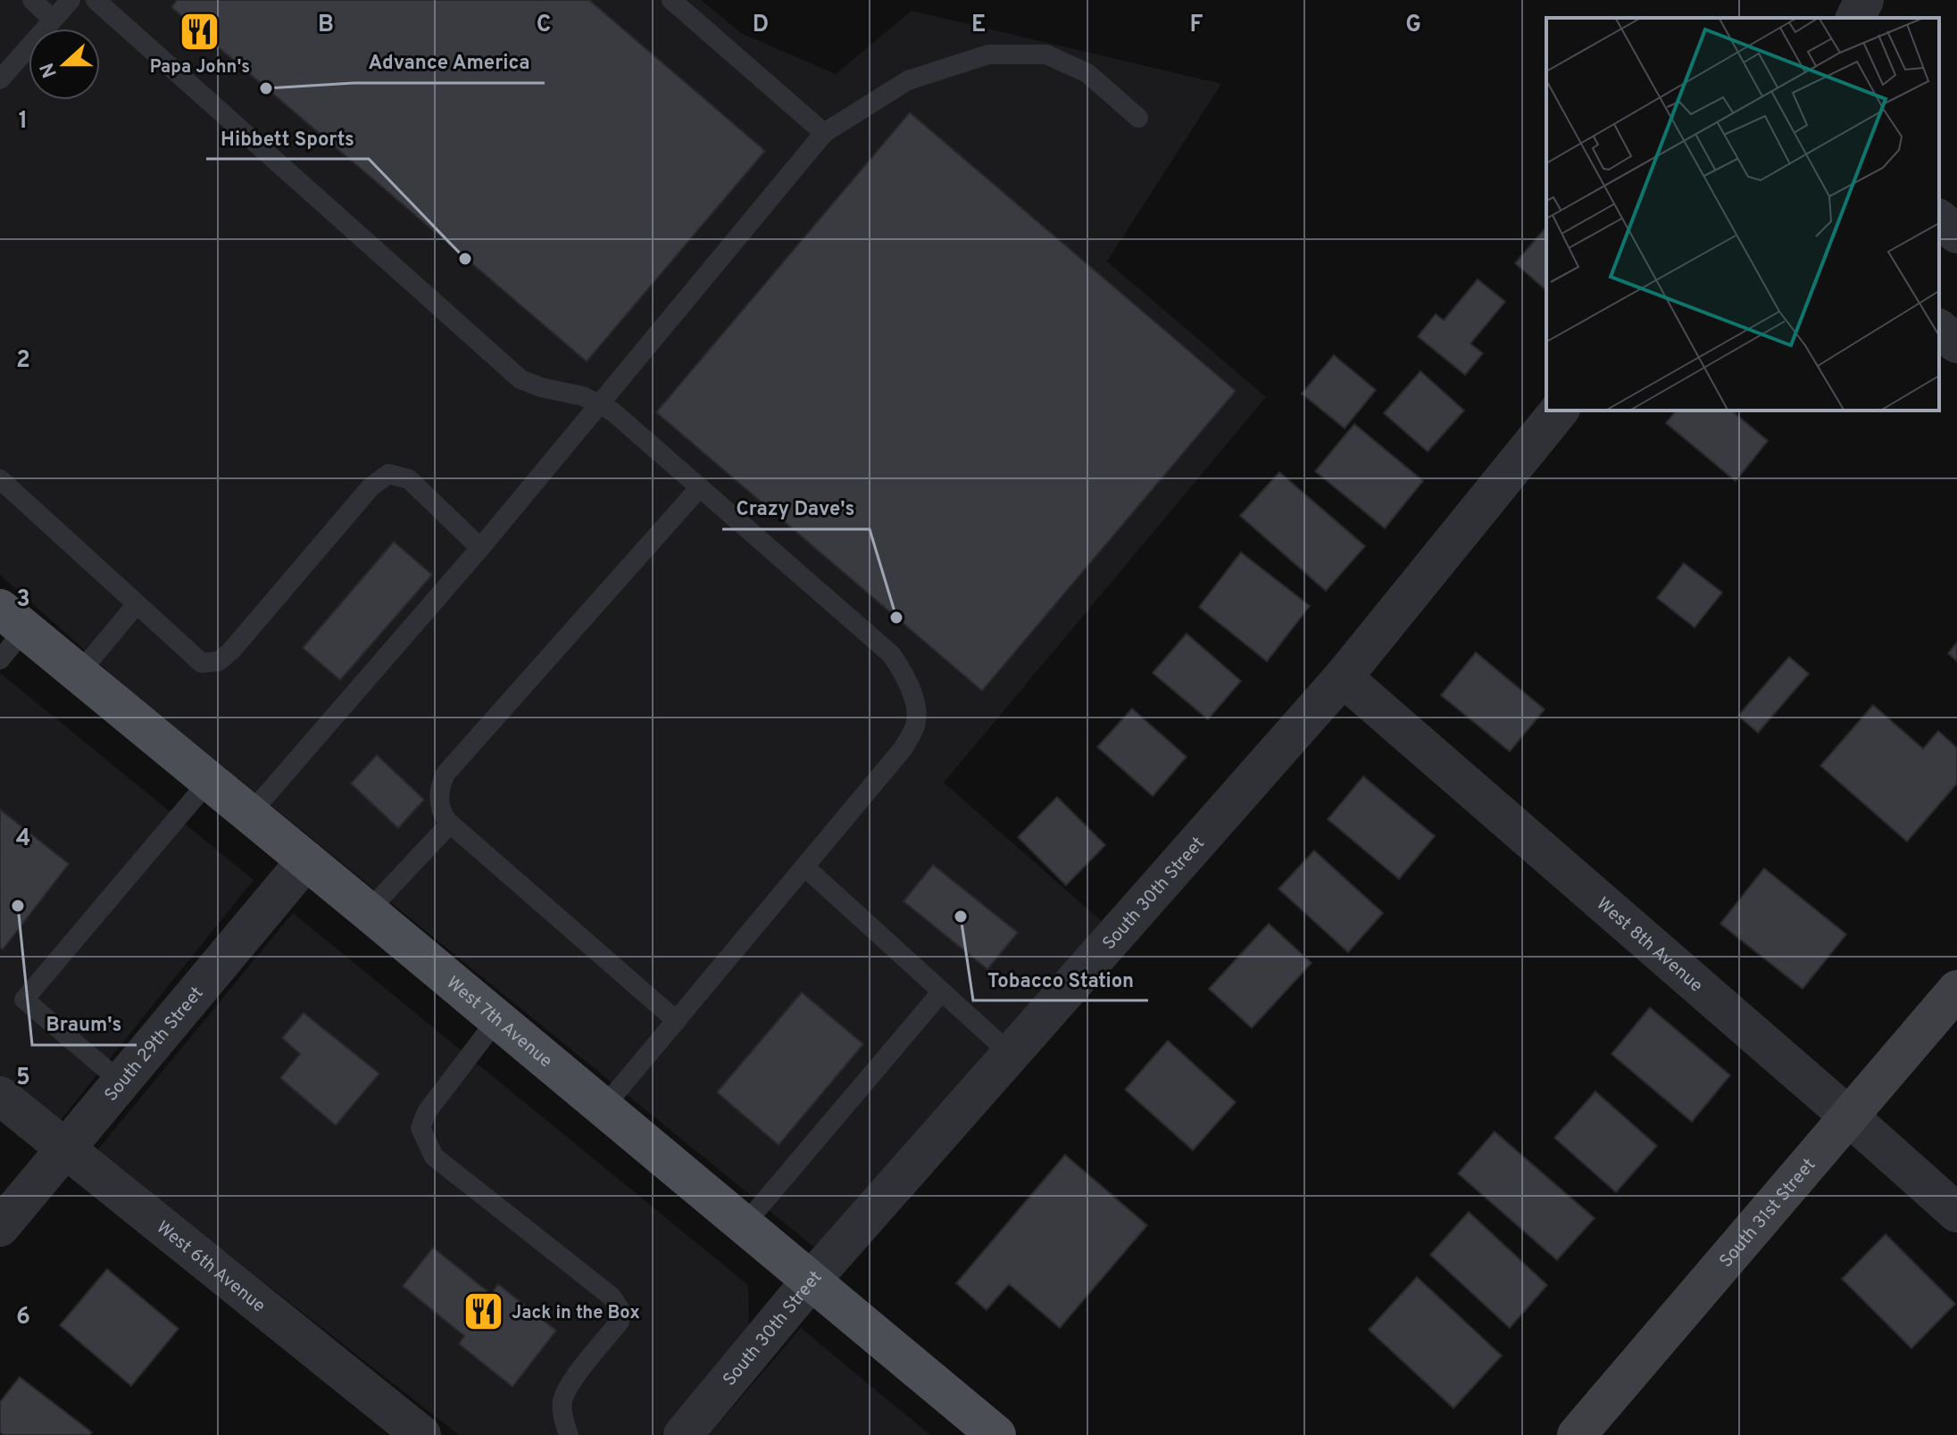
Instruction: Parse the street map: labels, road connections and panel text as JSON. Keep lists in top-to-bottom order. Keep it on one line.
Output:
{"streets":{"main road":["West 7th Avenue"],"street":["South 30th Street","West 8th Avenue","South 29th Street","South 31st Street","West 6th Avenue"]},"crossings":[["South 30th Street","West 8th Avenue"],["South 30th Street","West 7th Avenue"],["West 8th Avenue","South 31st Street"],["West 7th Avenue","South 29th Street"],["South 29th Street","West 6th Avenue"]],"places":{"restaurant":["Papa John's","Jack in the Box"],"other":["Advance America","Hibbett Sports","Crazy Dave's","Braum's","Tobacco Station"]},"north":"left","grid":{"columns":["B","C","D","E","F","G"],"rows":["1","2","3","4","5","6"]}}
